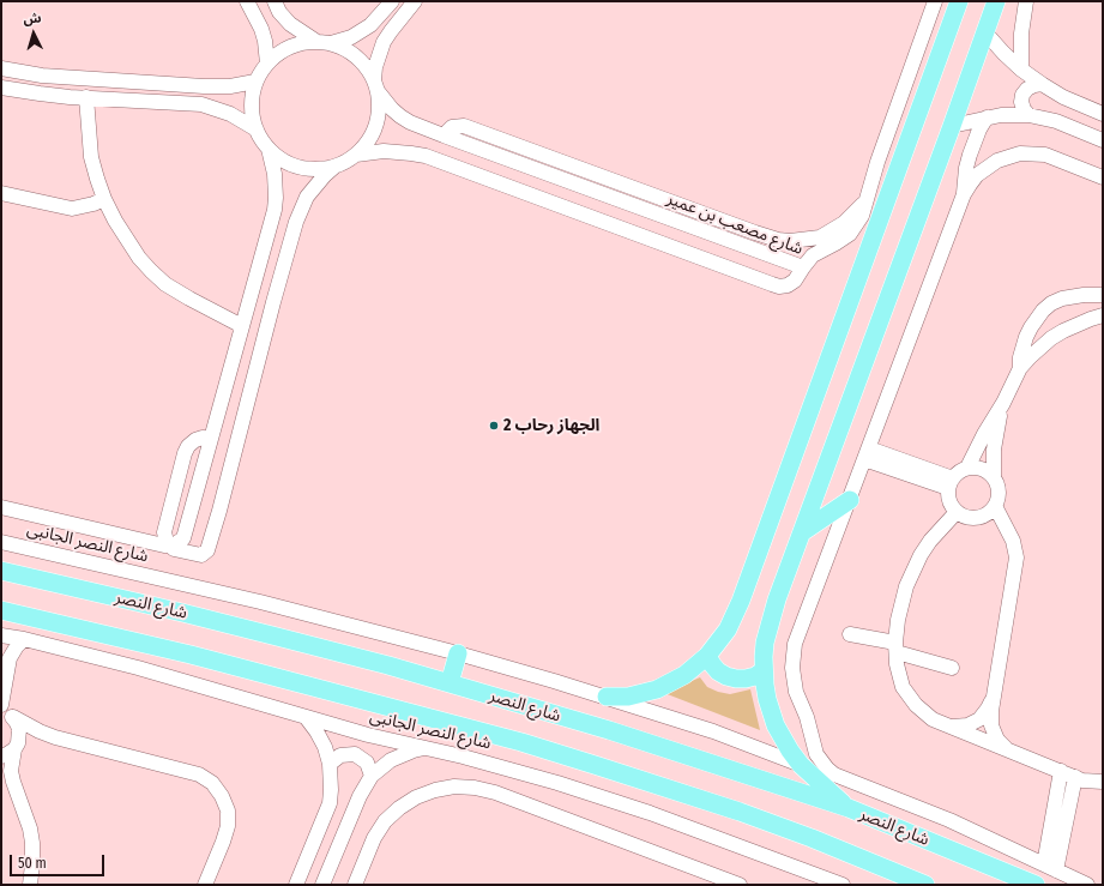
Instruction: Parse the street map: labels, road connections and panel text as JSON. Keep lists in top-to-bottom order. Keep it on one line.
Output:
{"streets":{"main road":["شارع النصر"],"street":["شارع مصعب بن عمير","شارع النصر الجانبى"]},"places":["الجهاز رحاب 2"],"scale_bar":"50 m","north":"top"}
